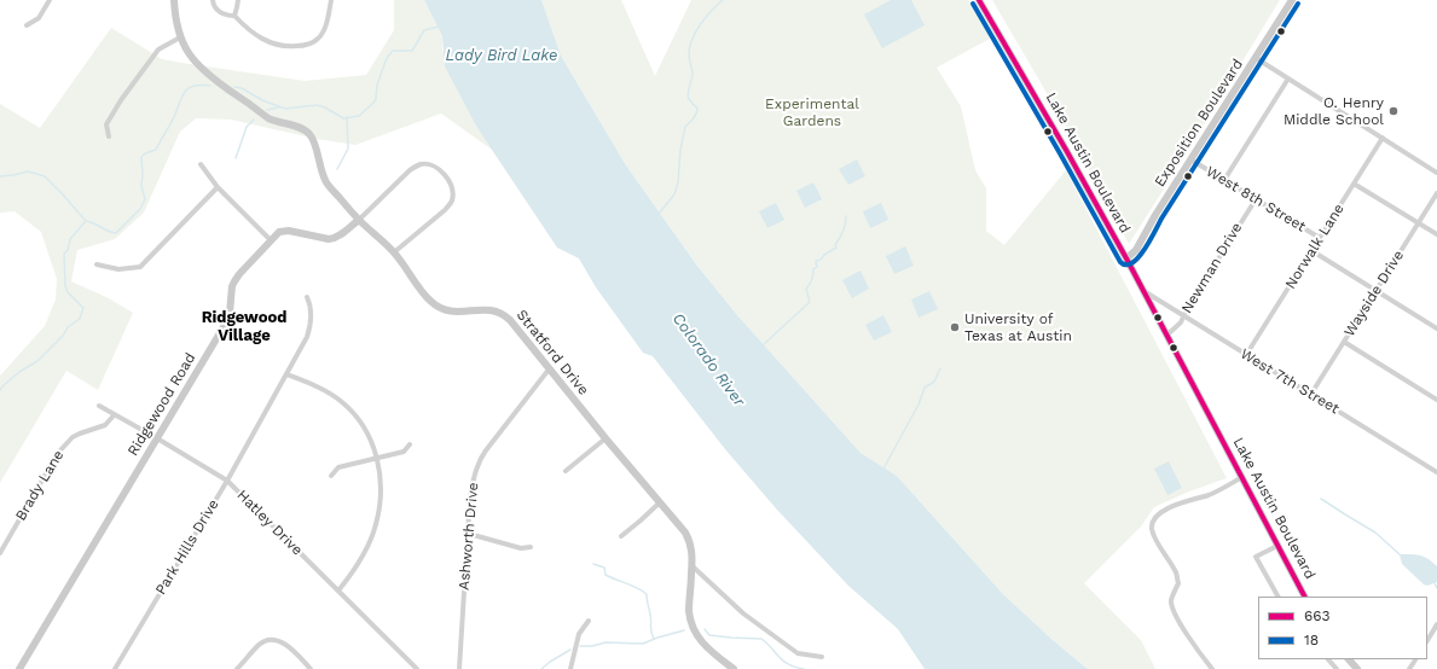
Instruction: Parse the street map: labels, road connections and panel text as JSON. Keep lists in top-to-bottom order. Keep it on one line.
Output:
{"streets":{"street":["Exposition Boulevard","Lake Austin Boulevard","West 8th Street","Norwalk Lane","Newman Drive","Wayside Drive","Stratford Drive","West 7th Street","Ridgewood Road","Brady Lane","Hatley Drive","Ashworth Drive","Park Hills Drive"]},"crossings":[["Exposition Boulevard","Lake Austin Boulevard"],["Exposition Boulevard","West 8th Street"],["Lake Austin Boulevard","Newman Drive"],["Lake Austin Boulevard","West 7th Street"],["West 8th Street","Norwalk Lane"],["West 8th Street","Newman Drive"],["West 8th Street","Wayside Drive"],["Norwalk Lane","West 7th Street"],["Newman Drive","West 7th Street"],["Wayside Drive","West 7th Street"],["Stratford Drive","Ridgewood Road"],["Stratford Drive","Ashworth Drive"],["Ridgewood Road","Hatley Drive"],["Brady Lane","Hatley Drive"],["Hatley Drive","Park Hills Drive"]],"districts":["Ridgewood Village"],"water":["Lady Bird Lake","Colorado River"],"parks":["Experimental Gardens"],"places":["O. Henry Middle School","University of Texas at Austin"],"lines":["transit line 663","transit line 18"],"legend":["663","18"]}
